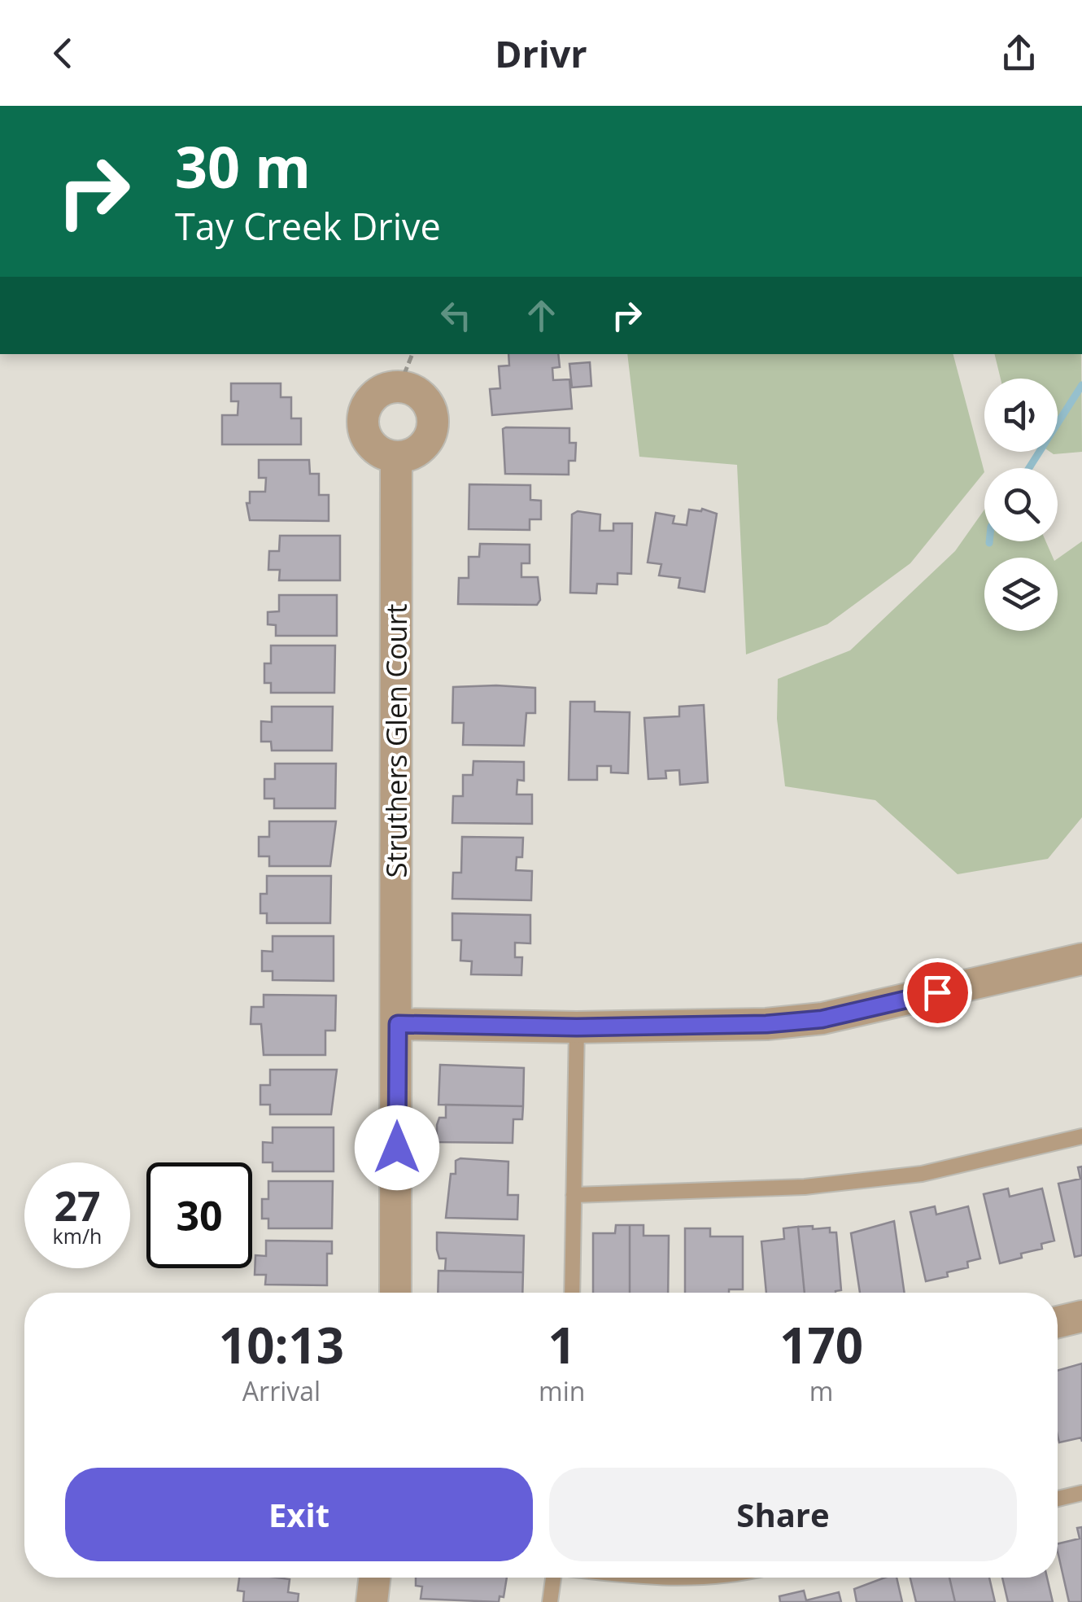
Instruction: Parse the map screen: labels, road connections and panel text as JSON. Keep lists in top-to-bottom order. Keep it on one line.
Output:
{"streets":{"street":["Struthers Glen Court"]},"page":{"header":"Drivr","turn":["30 m","Tay Creek Drive"],"speed":"27 km/h","limit":"30","eta":["10:13","Arrival","1","min","170","m"],"buttons":["Exit","Share"]}}
